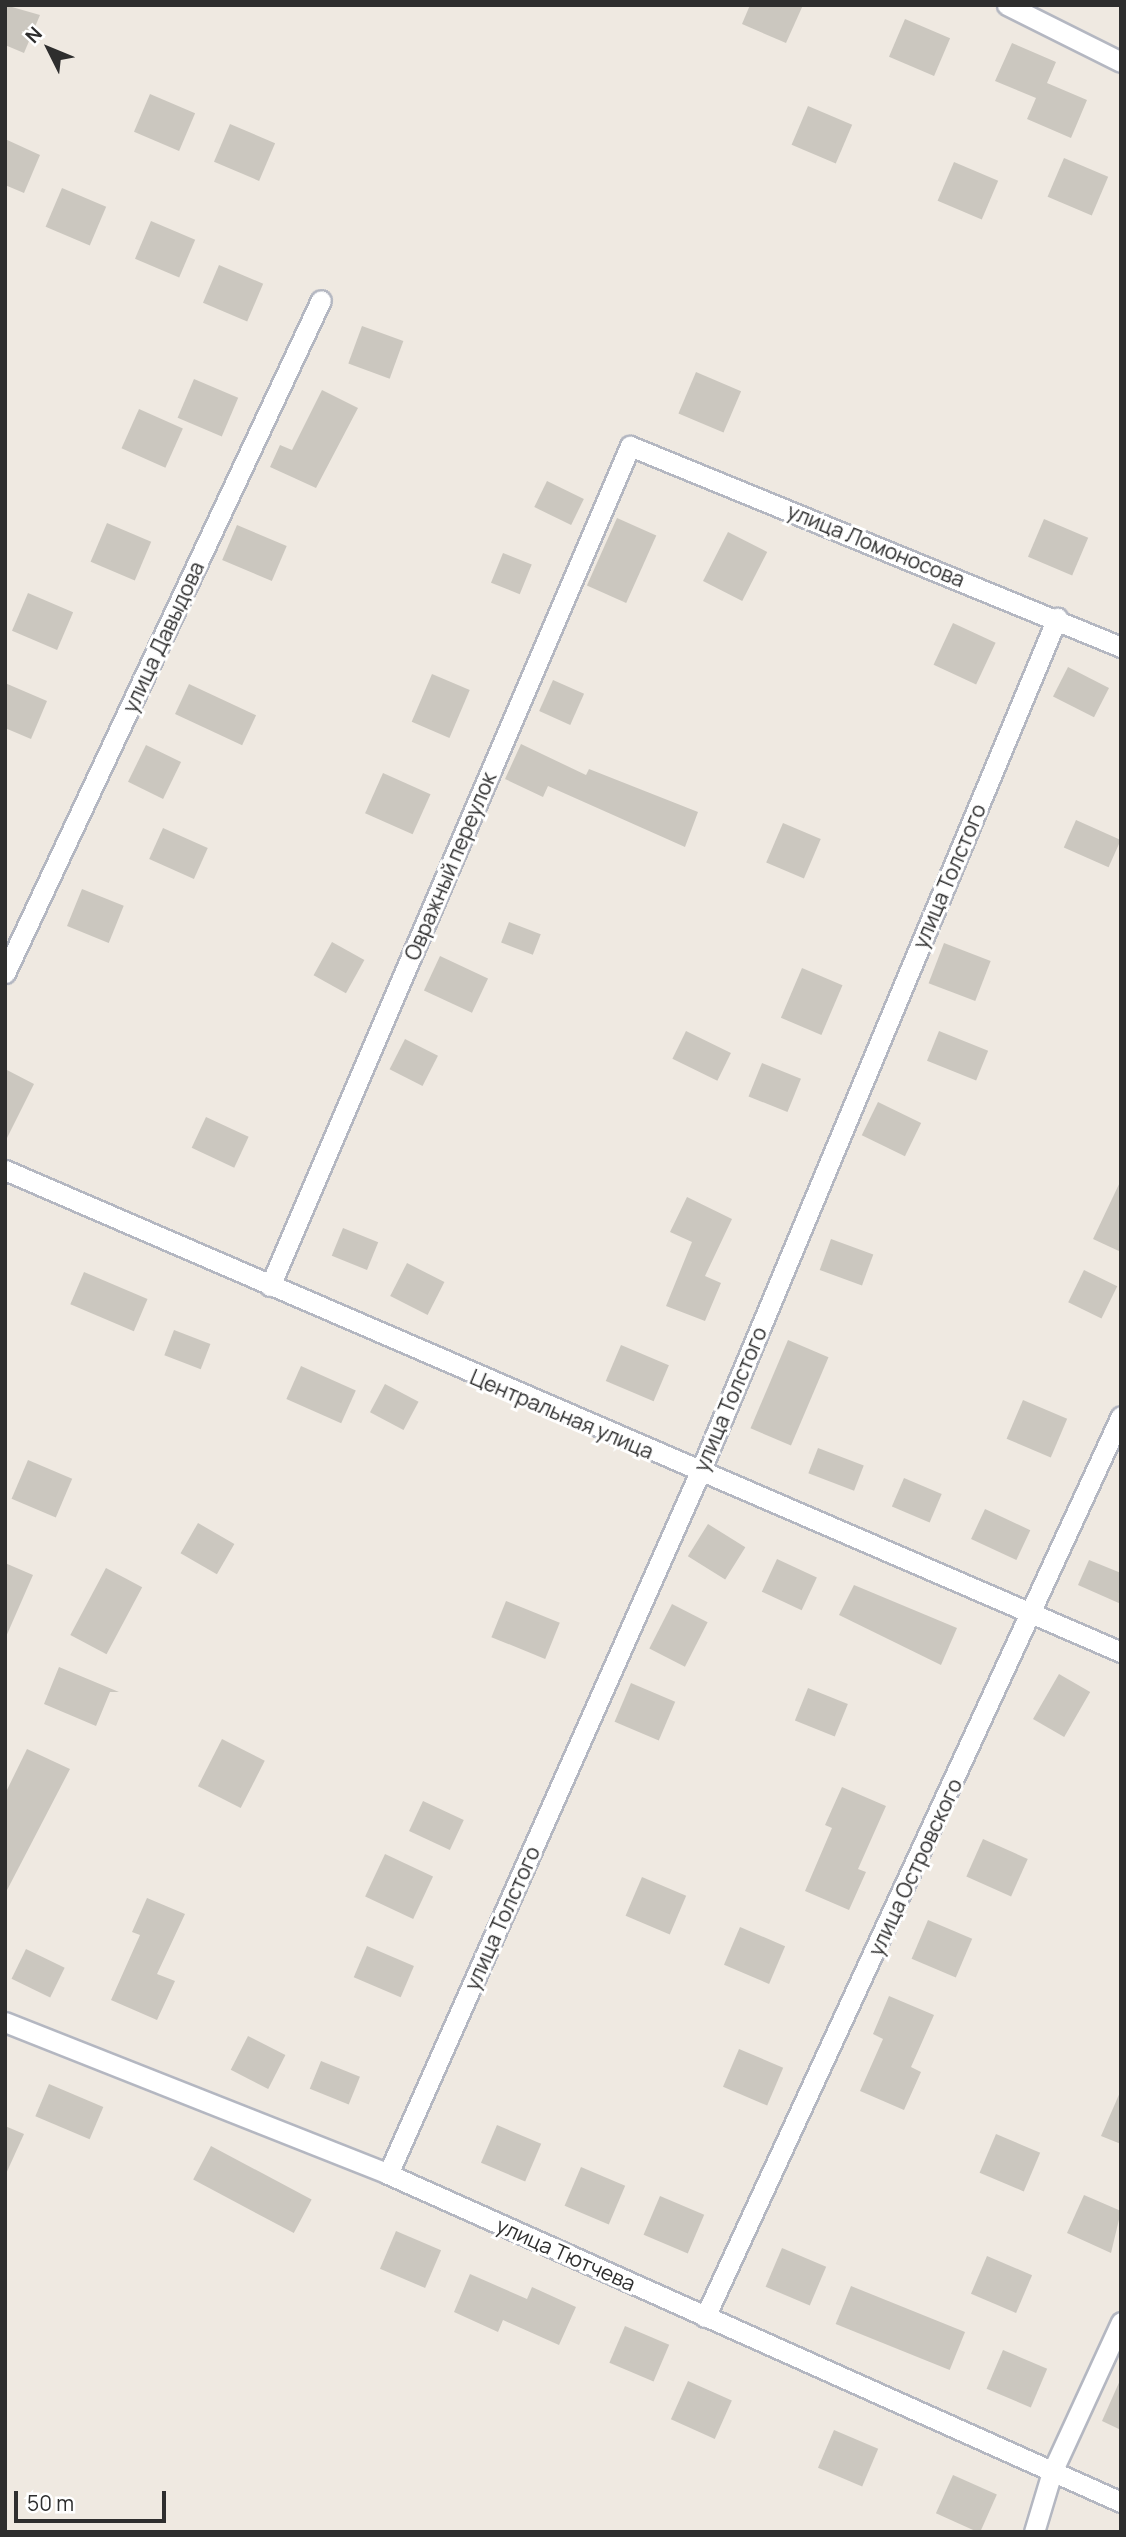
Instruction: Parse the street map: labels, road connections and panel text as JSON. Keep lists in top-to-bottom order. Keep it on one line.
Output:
{"streets":{"street":["улица Ломоносова","улица Давыдова","Овражный переулок","улица Толстого","Центральная улица","улица Островского","улица Тютчева"]},"crossings":[["улица Ломоносова","Овражный переулок"],["улица Ломоносова","улица Толстого"],["Овражный переулок","Центральная улица"],["улица Толстого","Центральная улица"],["улица Толстого","улица Тютчева"],["Центральная улица","улица Островского"],["улица Островского","улица Тютчева"]],"scale_bar":"50 m","north":"top left"}
